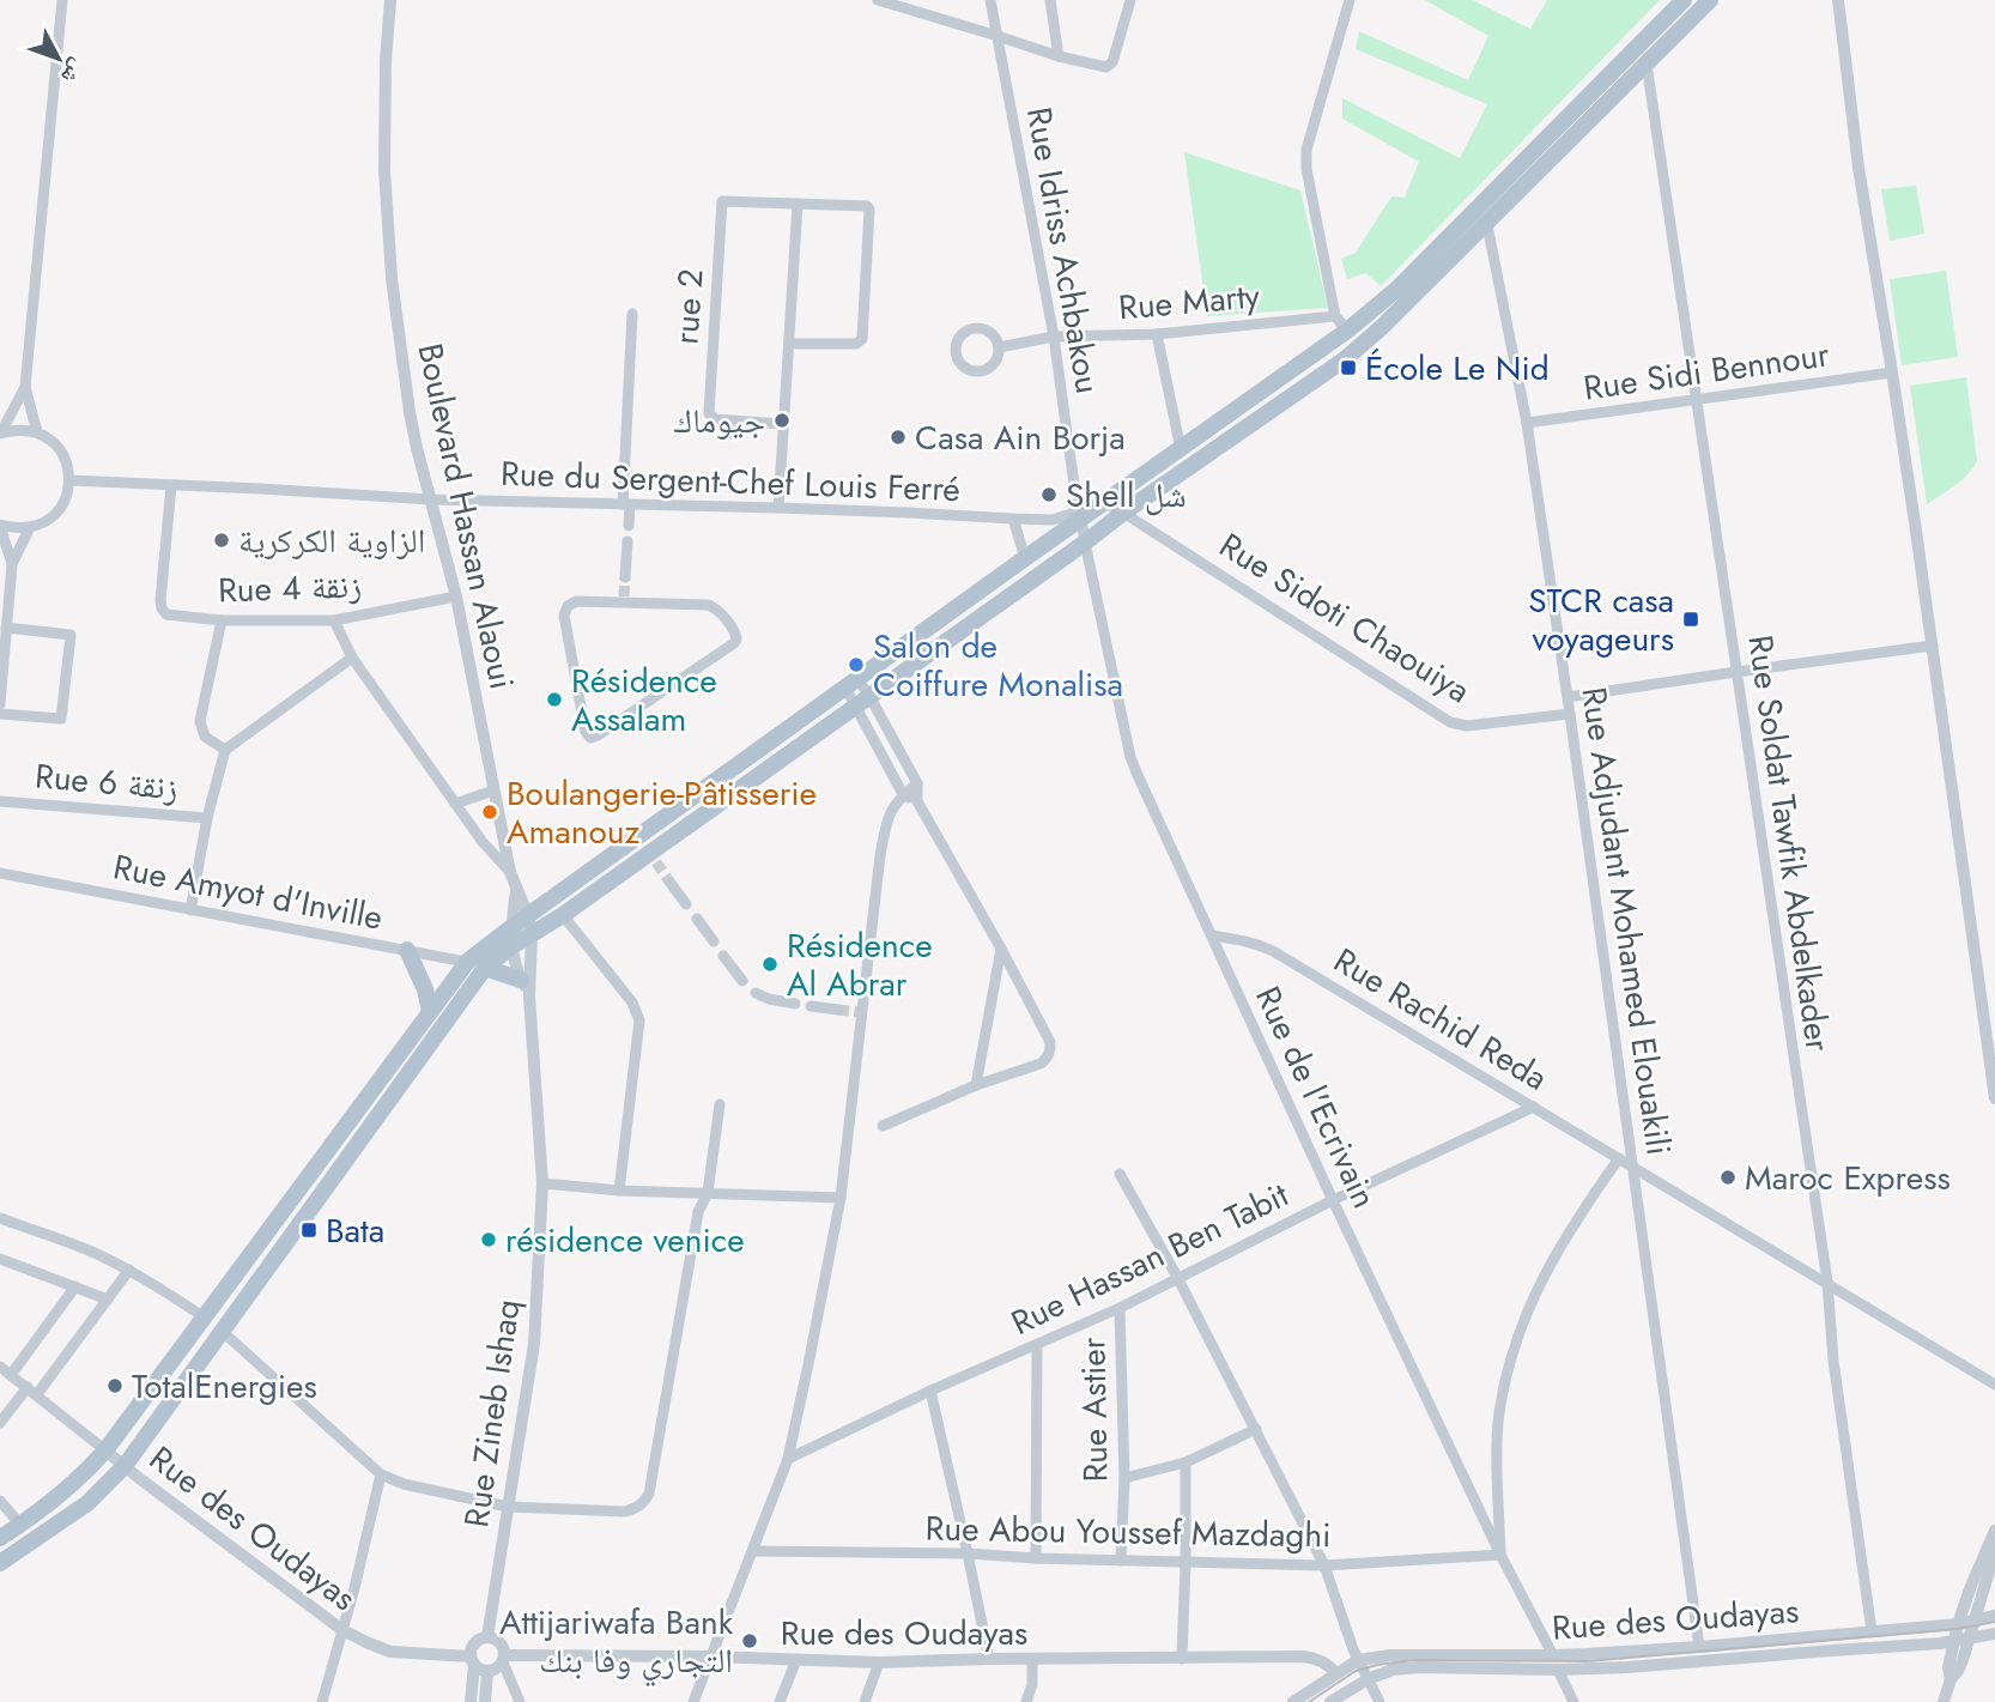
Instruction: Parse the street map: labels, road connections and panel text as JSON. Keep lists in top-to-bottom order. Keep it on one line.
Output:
{"streets":{"street":["Rue Idriss Achbakou","Rue Marty","rue 2","Rue Sidi Bennour","Rue du Sergent-Chef Louis Ferré","Boulevard Hassan Alaoui","Rue 4 زنقة","Rue Sidoti Chaouiya","Rue 6 زنقة","Rue Soldat Tawfik Abdelkader","Rue Amyot d'Inville","Rue Adjudant Mohamed Elouakili","Rue Rachid Reda","Rue de l'Ecrivain","Rue Hassan Ben Tabit","Rue Astier","Rue Zineb Ishaq","Rue des Oudayas","Rue Abou Youssef Mazdaghi"]},"crossings":[["Rue Idriss Achbakou","Rue Marty"],["Rue Idriss Achbakou","Rue du Sergent-Chef Louis Ferré"],["Rue Idriss Achbakou","Rue de l'Ecrivain"],["Rue Sidi Bennour","Rue Soldat Tawfik Abdelkader"],["Rue Sidi Bennour","Rue Adjudant Mohamed Elouakili"],["Rue du Sergent-Chef Louis Ferré","Boulevard Hassan Alaoui"],["Rue du Sergent-Chef Louis Ferré","Rue 4 زنقة"],["Boulevard Hassan Alaoui","Rue 4 زنقة"],["Boulevard Hassan Alaoui","Rue Zineb Ishaq"],["Rue Sidoti Chaouiya","Rue Adjudant Mohamed Elouakili"],["Rue Soldat Tawfik Abdelkader","Rue Rachid Reda"],["Rue Soldat Tawfik Abdelkader","Rue des Oudayas"],["Rue Adjudant Mohamed Elouakili","Rue Rachid Reda"],["Rue Adjudant Mohamed Elouakili","Rue des Oudayas"],["Rue Rachid Reda","Rue de l'Ecrivain"],["Rue Rachid Reda","Rue Hassan Ben Tabit"],["Rue de l'Ecrivain","Rue Hassan Ben Tabit"],["Rue de l'Ecrivain","Rue des Oudayas"],["Rue de l'Ecrivain","Rue Abou Youssef Mazdaghi"],["Rue Hassan Ben Tabit","Rue Astier"],["Rue Astier","Rue Abou Youssef Mazdaghi"],["Rue Zineb Ishaq","Rue des Oudayas"]],"places":{"transit":["École Le Nid","STCR casa voyageurs","Bata"],"other":["جيوماك","Casa Ain Borja","Shell شل","الزاوية الكركرية","Salon de Coiffure Monalisa","Résidence Assalam","Boulangerie-Pâtisserie Amanouz","Résidence Al Abrar","Maroc Express","résidence venice","TotalEnergies","Attijariwafa Bank التجاري وفا بنك"]},"north":"bottom right"}
